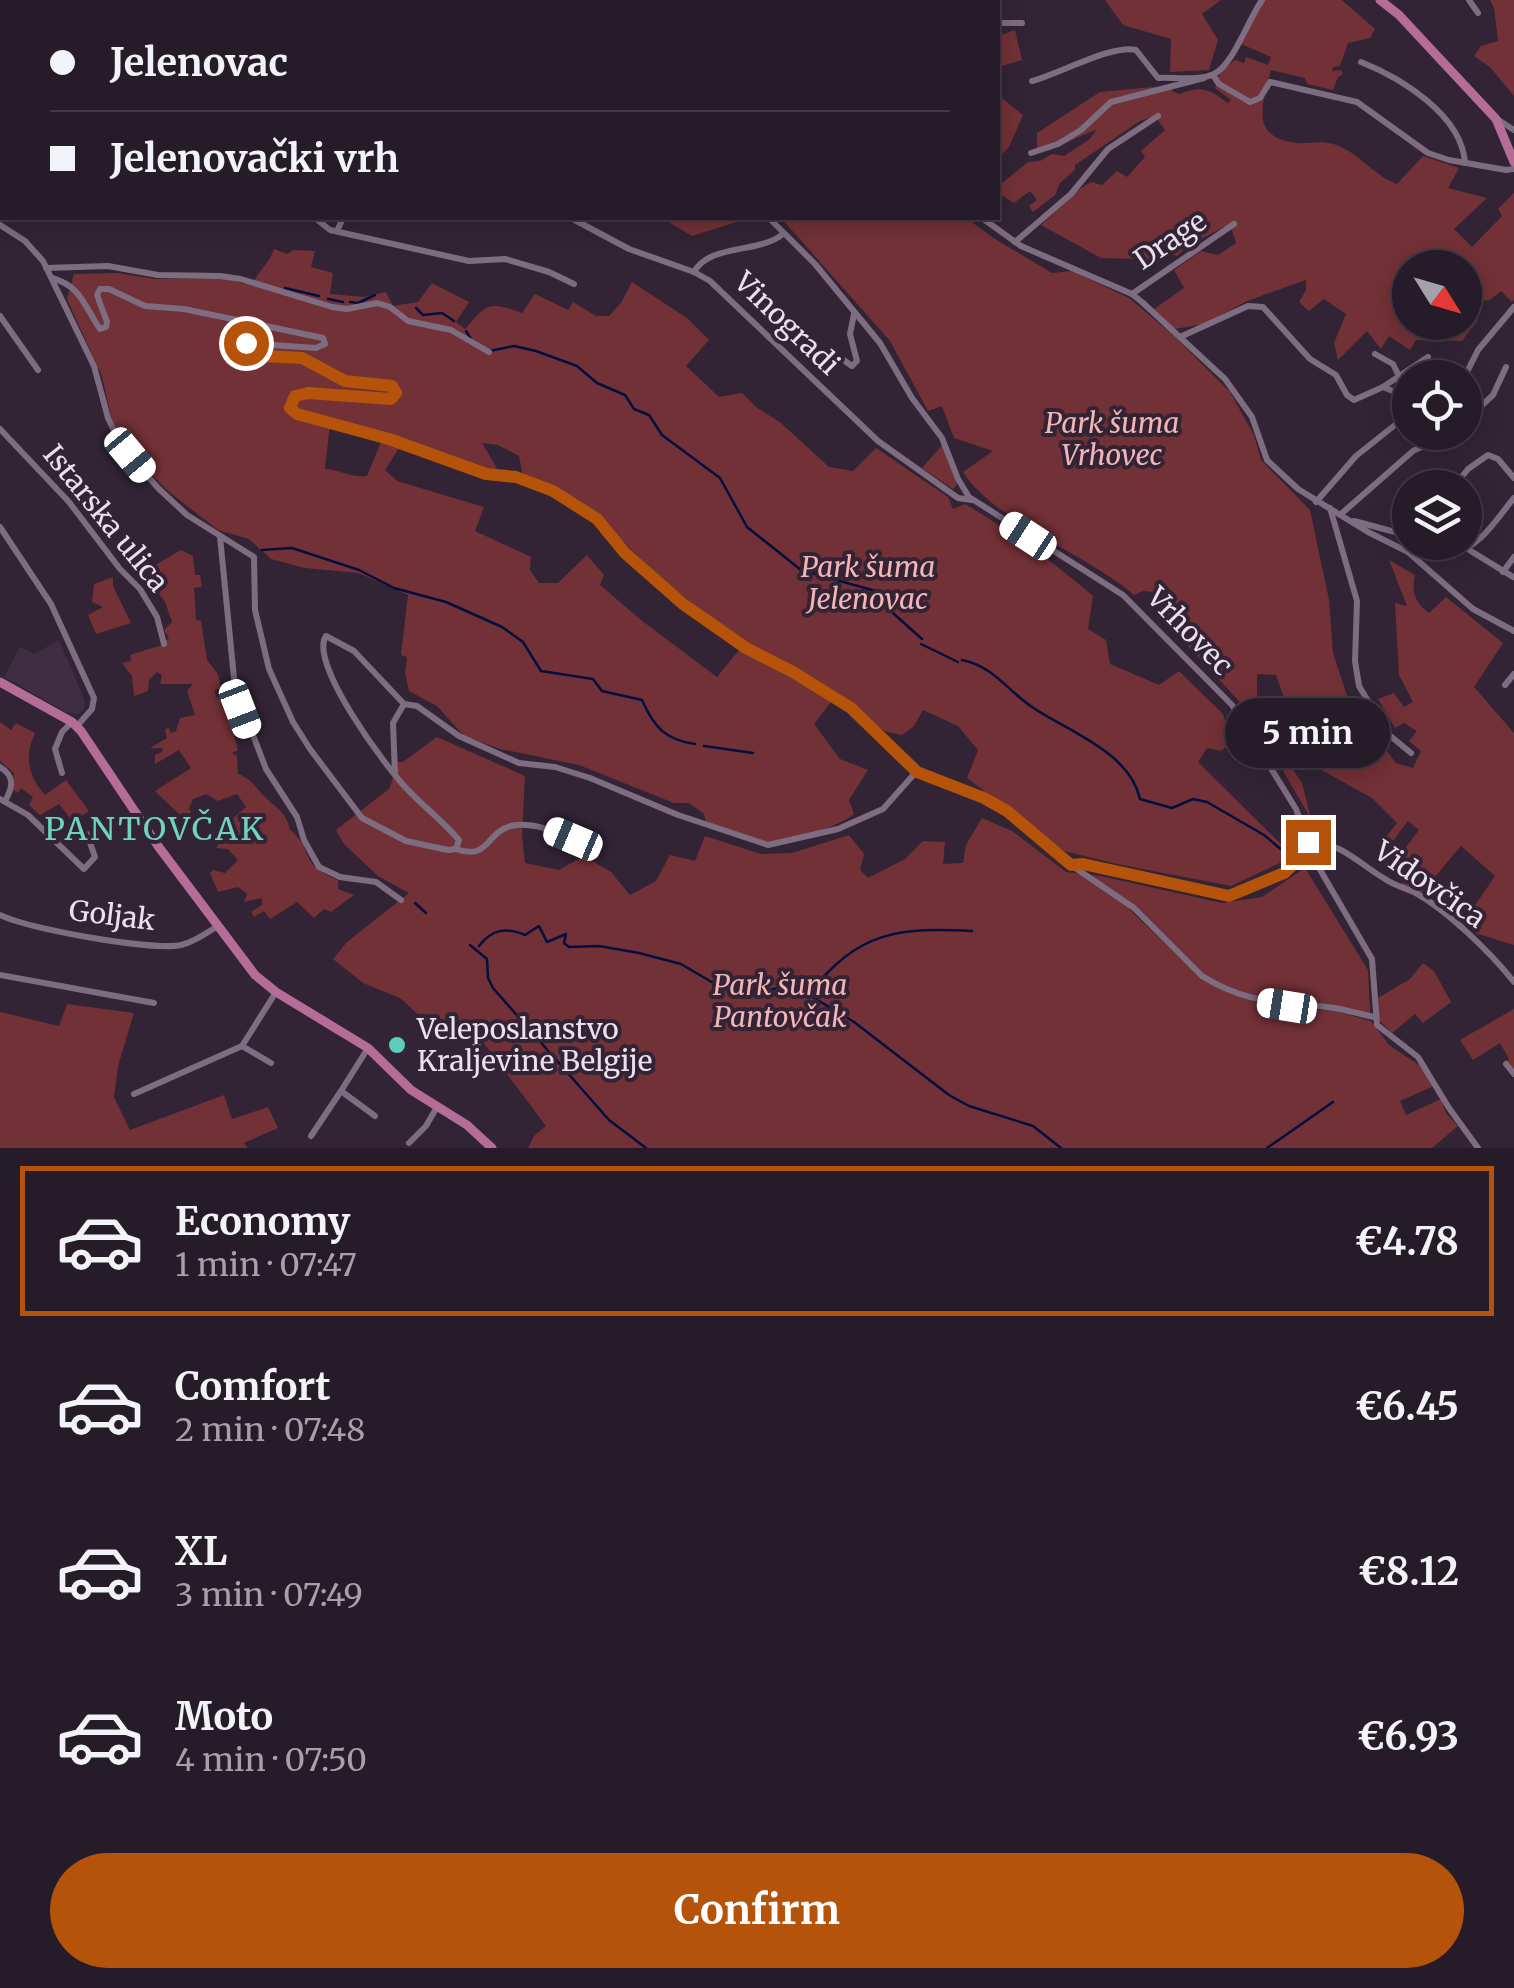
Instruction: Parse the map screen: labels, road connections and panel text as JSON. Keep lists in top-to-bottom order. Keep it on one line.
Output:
{"streets":{"street":["Drage","Vinogradi","Istarska ulica","Vrhovec","Vidovčica","Goljak"]},"crossings":[["Vinogradi","Vrhovec"],["Vrhovec","Vidovčica"]],"districts":["PANTOVČAK"],"parks":["Park šuma Vrhovec","Park šuma Jelenovac","Park šuma Pantovčak"],"places":["Veleposlanstvo Kraljevine Belgije"],"north":"bottom right","page":{"banner":["Jelenovac","Jelenovački vrh"],"bubble":"5 min","list":[{"name":"Economy","note":"1 min · 07:47","value":"€4.78"},{"name":"Comfort","note":"2 min · 07:48","value":"€6.45"},{"name":"XL","note":"3 min · 07:49","value":"€8.12"},{"name":"Moto","note":"4 min · 07:50","value":"€6.93"}],"buttons":"Confirm"}}
